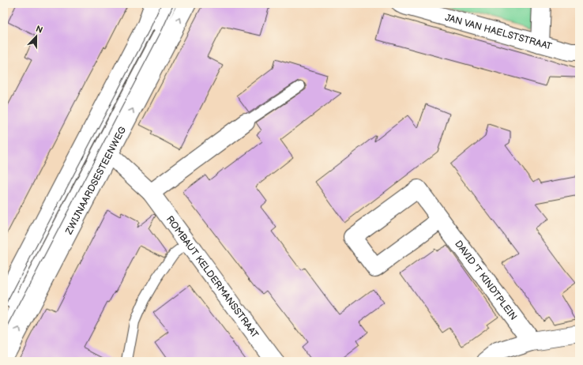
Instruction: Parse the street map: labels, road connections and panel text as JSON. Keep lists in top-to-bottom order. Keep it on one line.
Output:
{"streets":{"street":["JAN VAN HAELSTSTRAAT","ZWIJNAARDSESTEENWEG","ROMBAUT KELDERMANSSTRAAT","DAVID 'T KINDTPLEIN"]},"crossings":[["ZWIJNAARDSESTEENWEG","ROMBAUT KELDERMANSSTRAAT"]],"north":"top"}
